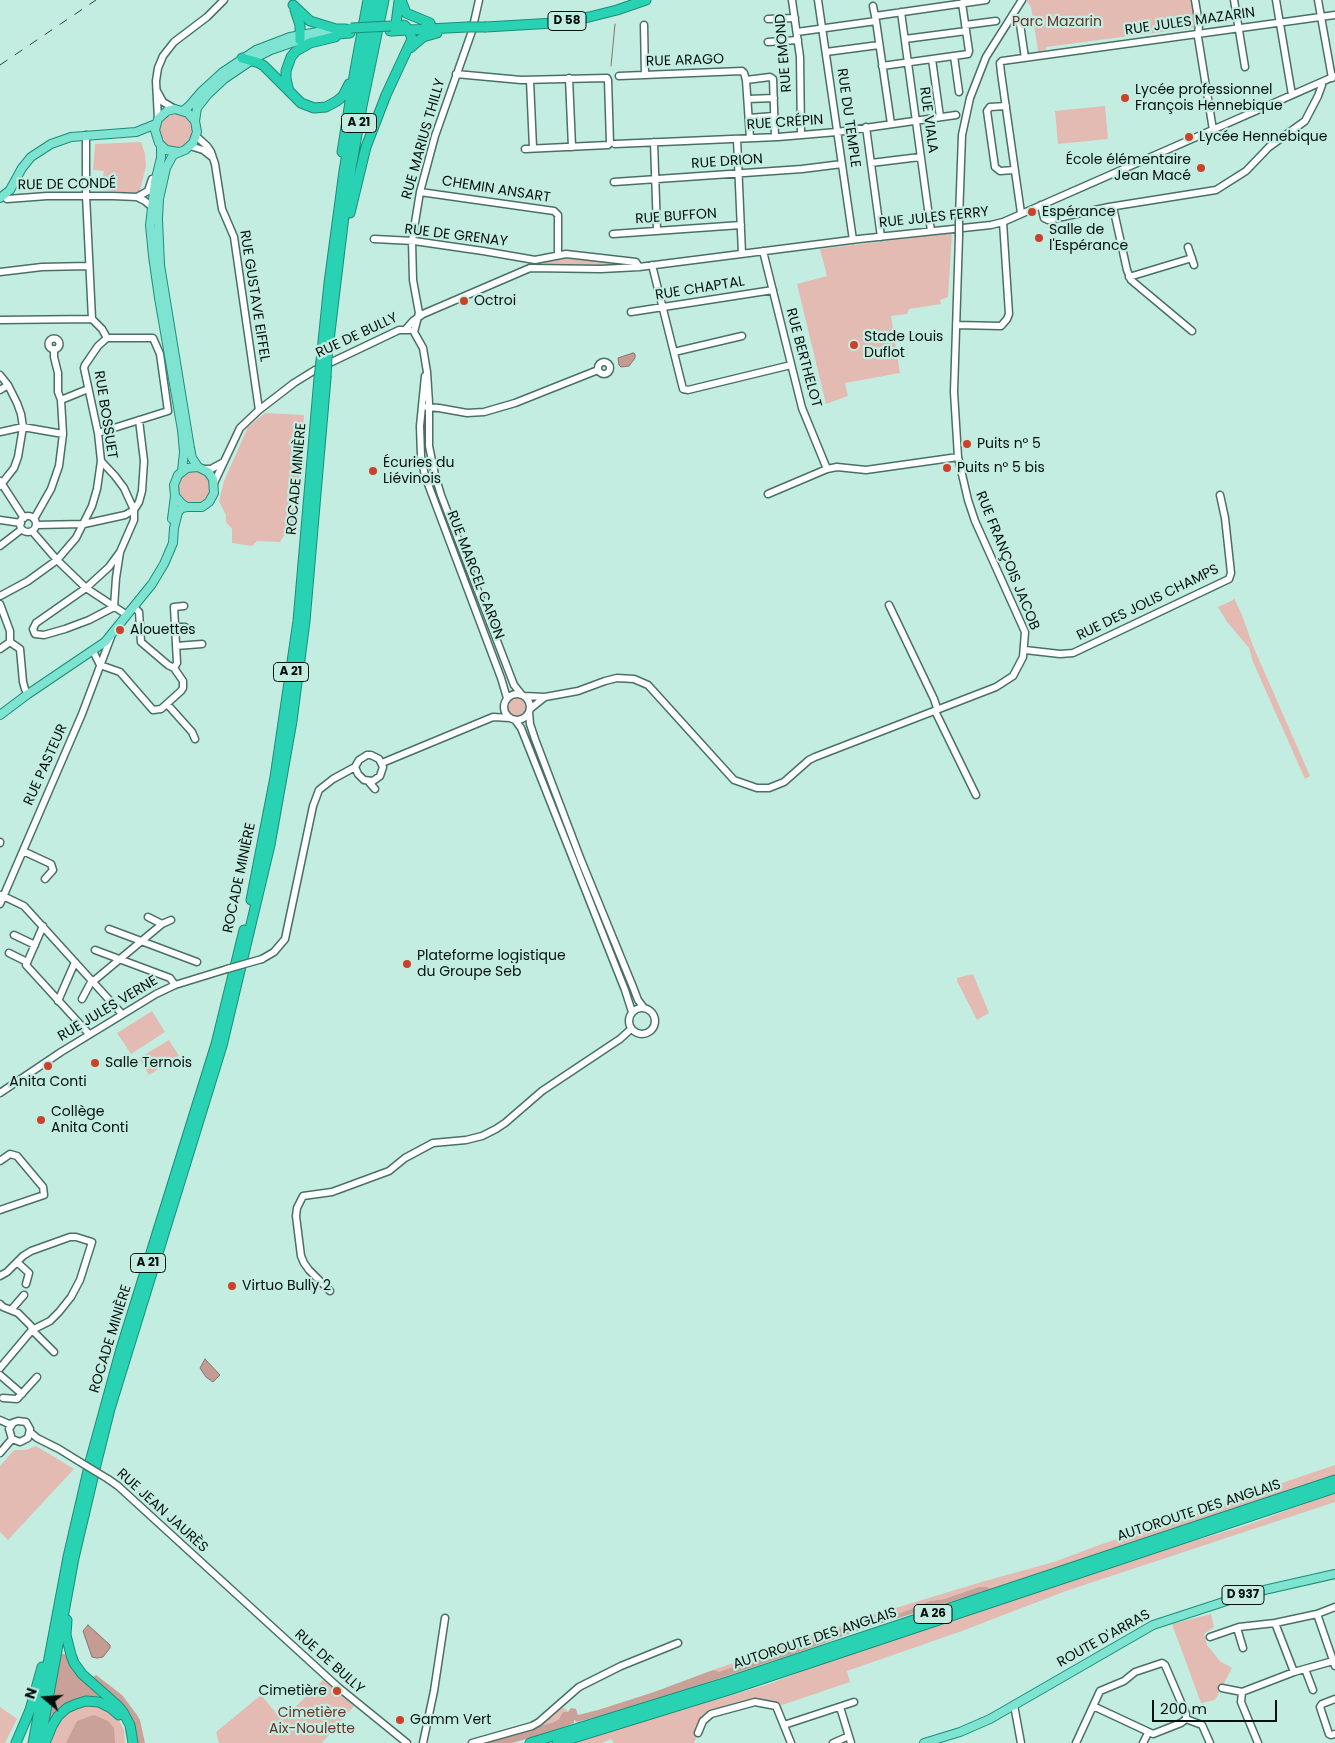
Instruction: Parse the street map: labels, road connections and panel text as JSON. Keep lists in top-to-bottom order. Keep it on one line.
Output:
{"streets":{"highway":["D 58","A 21","ROCADE MINIÈRE","AUTOROUTE DES ANGLAIS","A 26"],"main road":["D 937","ROUTE D'ARRAS"],"street":["RUE JULES MAZARIN","RUE EMOND","RUE ARAGO","RUE DU TEMPLE","RUE VIALA","RUE CRÉPIN","RUE MARIUS THILLY","RUE DRION","RUE DE CONDÉ","CHEMIN ANSART","RUE BUFFON","RUE JULES FERRY","RUE DE GRENAY","RUE CHAPTAL","RUE GUSTAVE EIFFEL","RUE DE BULLY","RUE BERTHELOT","RUE BOSSUET","RUE FRANÇOIS JACOB","RUE MARCEL CARON","RUE DES JOLIS CHAMPS","RUE PASTEUR","RUE JULES VERNE","RUE JEAN JAURÈS"]},"crossings":[["D 58","RUE GUSTAVE EIFFEL"],["RUE EMOND","RUE CRÉPIN"],["RUE DU TEMPLE","RUE CRÉPIN"],["RUE DU TEMPLE","RUE DRION"],["RUE DU TEMPLE","RUE JULES FERRY"],["RUE VIALA","RUE CRÉPIN"],["RUE VIALA","RUE JULES FERRY"],["RUE MARIUS THILLY","CHEMIN ANSART"],["RUE MARIUS THILLY","RUE DE GRENAY"],["RUE MARIUS THILLY","RUE DE BULLY"],["RUE JULES FERRY","RUE DE BULLY"],["RUE JULES FERRY","RUE BERTHELOT"],["RUE CHAPTAL","RUE BERTHELOT"],["RUE GUSTAVE EIFFEL","RUE DE BULLY"],["RUE DE BULLY","RUE MARCEL CARON"],["RUE DE BULLY","RUE JEAN JAURÈS"],["RUE FRANÇOIS JACOB","RUE DES JOLIS CHAMPS"]],"parks":["Parc Mazarin","Cimetière Aix-Noulette"],"places":["Lycée professionnel François Hennebique","Lycée Hennebique","École élémentaire Jean Macé","Espérance","Salle de l'Espérance","Octroi","Stade Louis Duflot","Puits n° 5","Puits n° 5 bis","Écuries du Liévinois","Alouettes","Plateforme logistique du Groupe Seb","Salle Ternois","Anita Conti","Collège Anita Conti","Virtuo Bully 2","Cimetière","Gamm Vert"],"scale_bar":"200 m","north":"left"}
